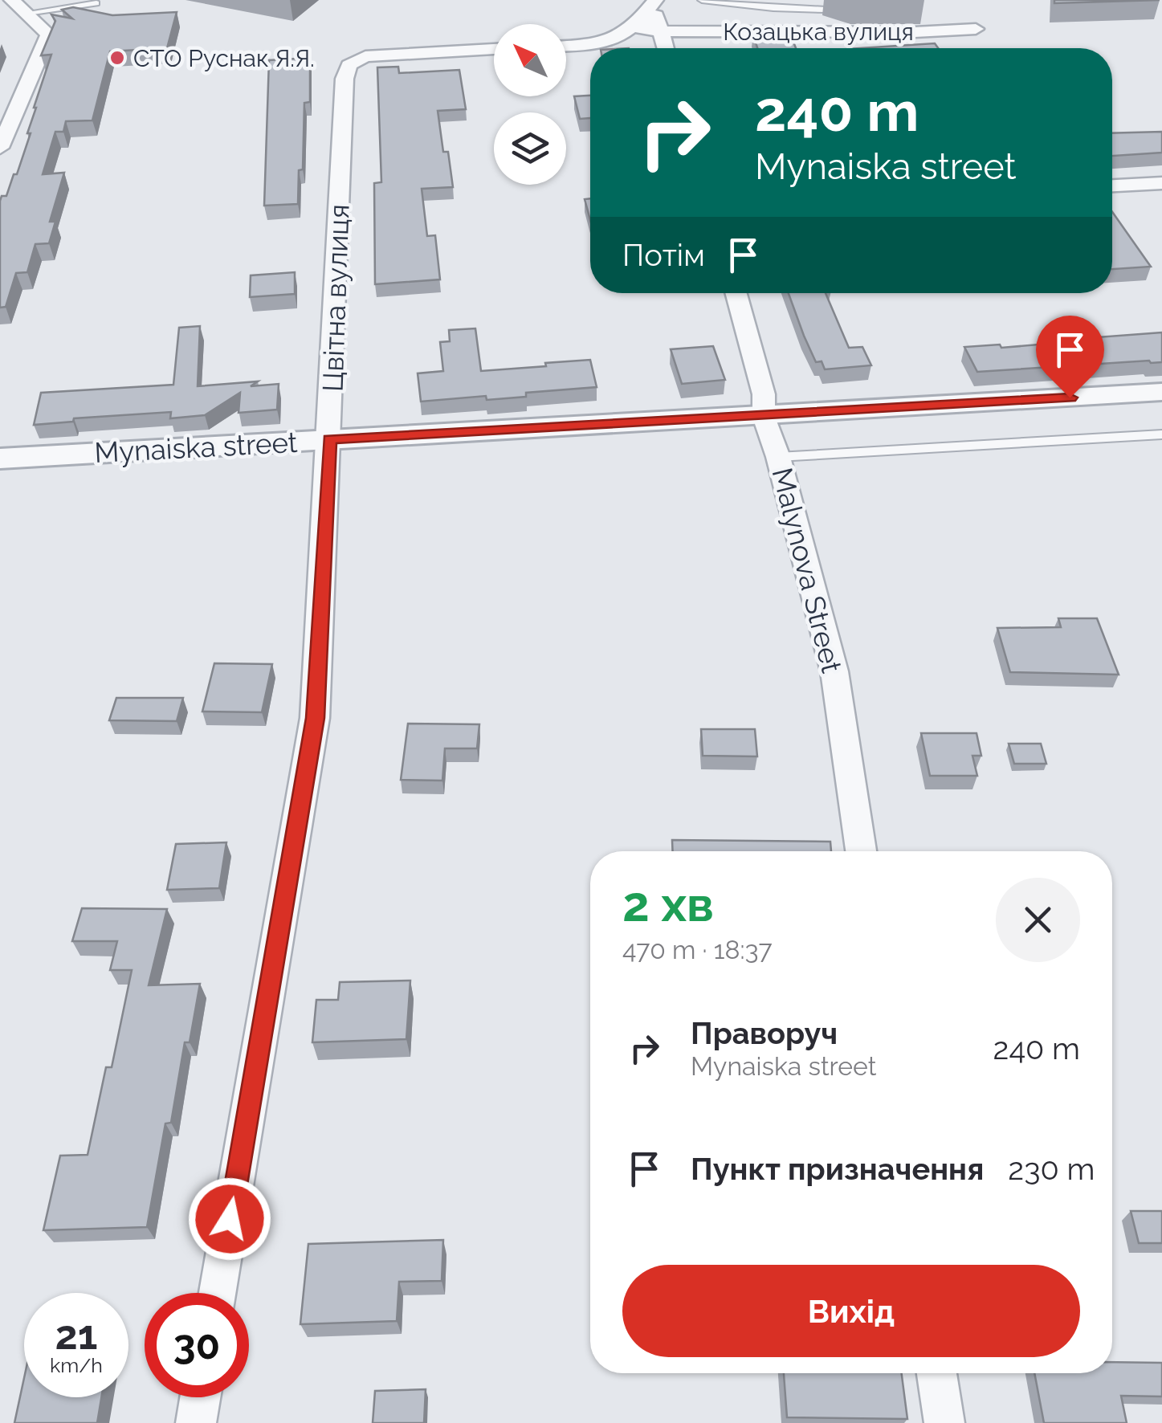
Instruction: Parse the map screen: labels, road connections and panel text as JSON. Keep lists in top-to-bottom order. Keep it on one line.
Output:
{"streets":{"street":["Козацька вулиця","Цвітна вулиця","Mynaiska street","Malynova Street"]},"crossings":[["Цвітна вулиця","Mynaiska street"],["Mynaiska street","Malynova Street"]],"places":["СТО Руснак Я.Я."],"north":"top left","page":{"turn":["240 m","Mynaiska street"],"then":"Потім","heading":["2 хв","470 m · 18:37"],"list":[{"name":"Праворуч","note":"Mynaiska street","value":"240 m"},{"name":"Пункт призначення","value":"230 m"}],"buttons":"Вихід","speed":"21 km/h","limit":"30"}}
